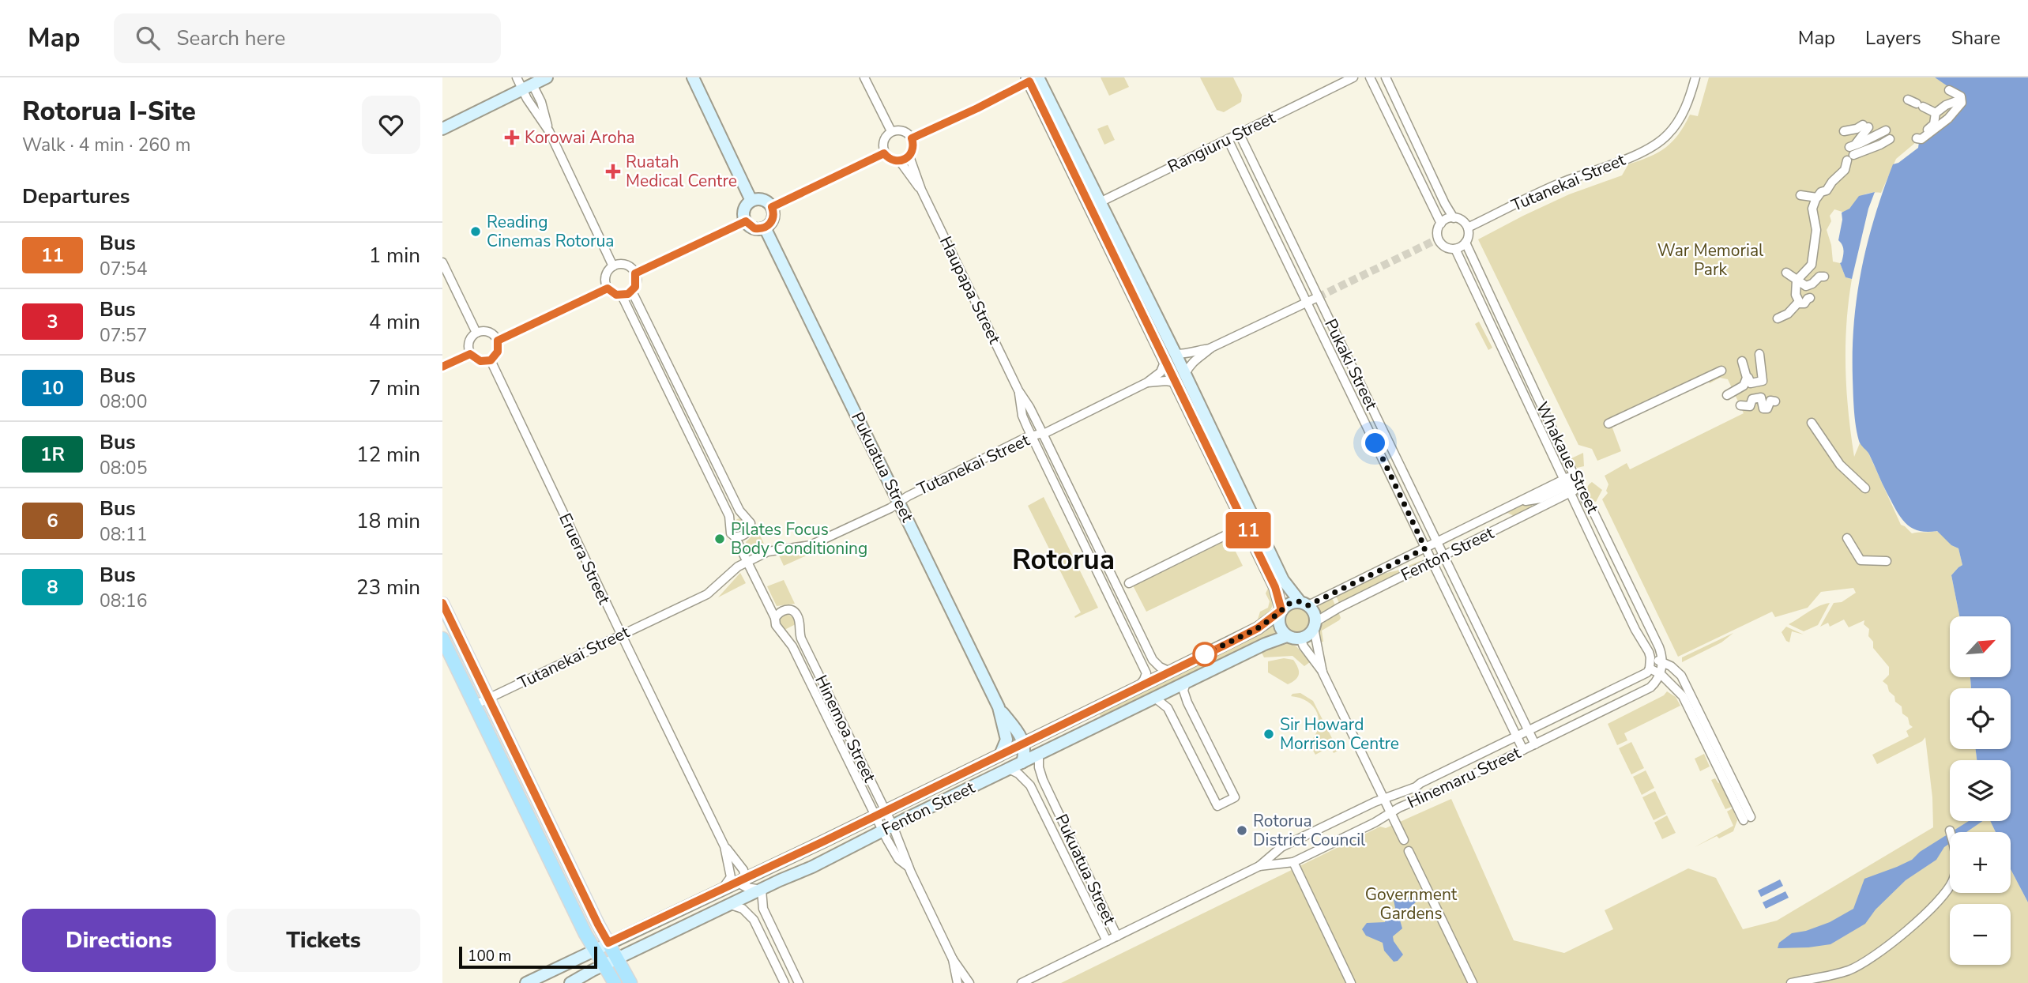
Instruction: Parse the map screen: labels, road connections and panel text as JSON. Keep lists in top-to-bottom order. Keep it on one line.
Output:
{"streets":{"main road":["Pukuatua Street","Fenton Street"],"street":["Rangiuru Street","Tutanekai Street","Haupapa Street","Pukaki Street","Whakaue Street","Eruera Street","Hinemoa Street","Hinemaru Street"]},"crossings":[["Rangiuru Street","Pukaki Street"],["Tutanekai Street","Haupapa Street"],["Tutanekai Street","Whakaue Street"],["Tutanekai Street","Pukuatua Street"],["Tutanekai Street","Eruera Street"],["Tutanekai Street","Hinemoa Street"],["Haupapa Street","Fenton Street"],["Pukaki Street","Fenton Street"],["Pukaki Street","Hinemaru Street"],["Whakaue Street","Fenton Street"],["Whakaue Street","Hinemaru Street"],["Pukuatua Street","Fenton Street"],["Pukuatua Street","Hinemaru Street"],["Fenton Street","Eruera Street"],["Fenton Street","Hinemoa Street"]],"districts":["Rotorua"],"parks":["War Memorial Park","Government Gardens"],"places":{"health":["Korowai Aroha","Ruatah Medical Centre"],"other":["Reading Cinemas Rotorua","Pilates Focus Body Conditioning","Sir Howard Morrison Centre","Rotorua District Council"]},"lines":["bus line 11"],"scale_bar":"100 m","north":"top right","page":{"header":"Map","search":"Search here","nav":["Map","Layers","Share"],"heading":[["Rotorua I-Site","Walk · 4 min · 260 m"],"Departures"],"on_map":"11","list":[{"mark":"11","name":"Bus","note":"07:54","value":"1 min"},{"mark":"3","name":"Bus","note":"07:57","value":"4 min"},{"mark":"10","name":"Bus","note":"08:00","value":"7 min"},{"mark":"1R","name":"Bus","note":"08:05","value":"12 min"},{"mark":"6","name":"Bus","note":"08:11","value":"18 min"},{"mark":"8","name":"Bus","note":"08:16","value":"23 min"}],"map_buttons":["+","−"],"buttons":["Directions","Tickets"],"scale":"100 m"}}
